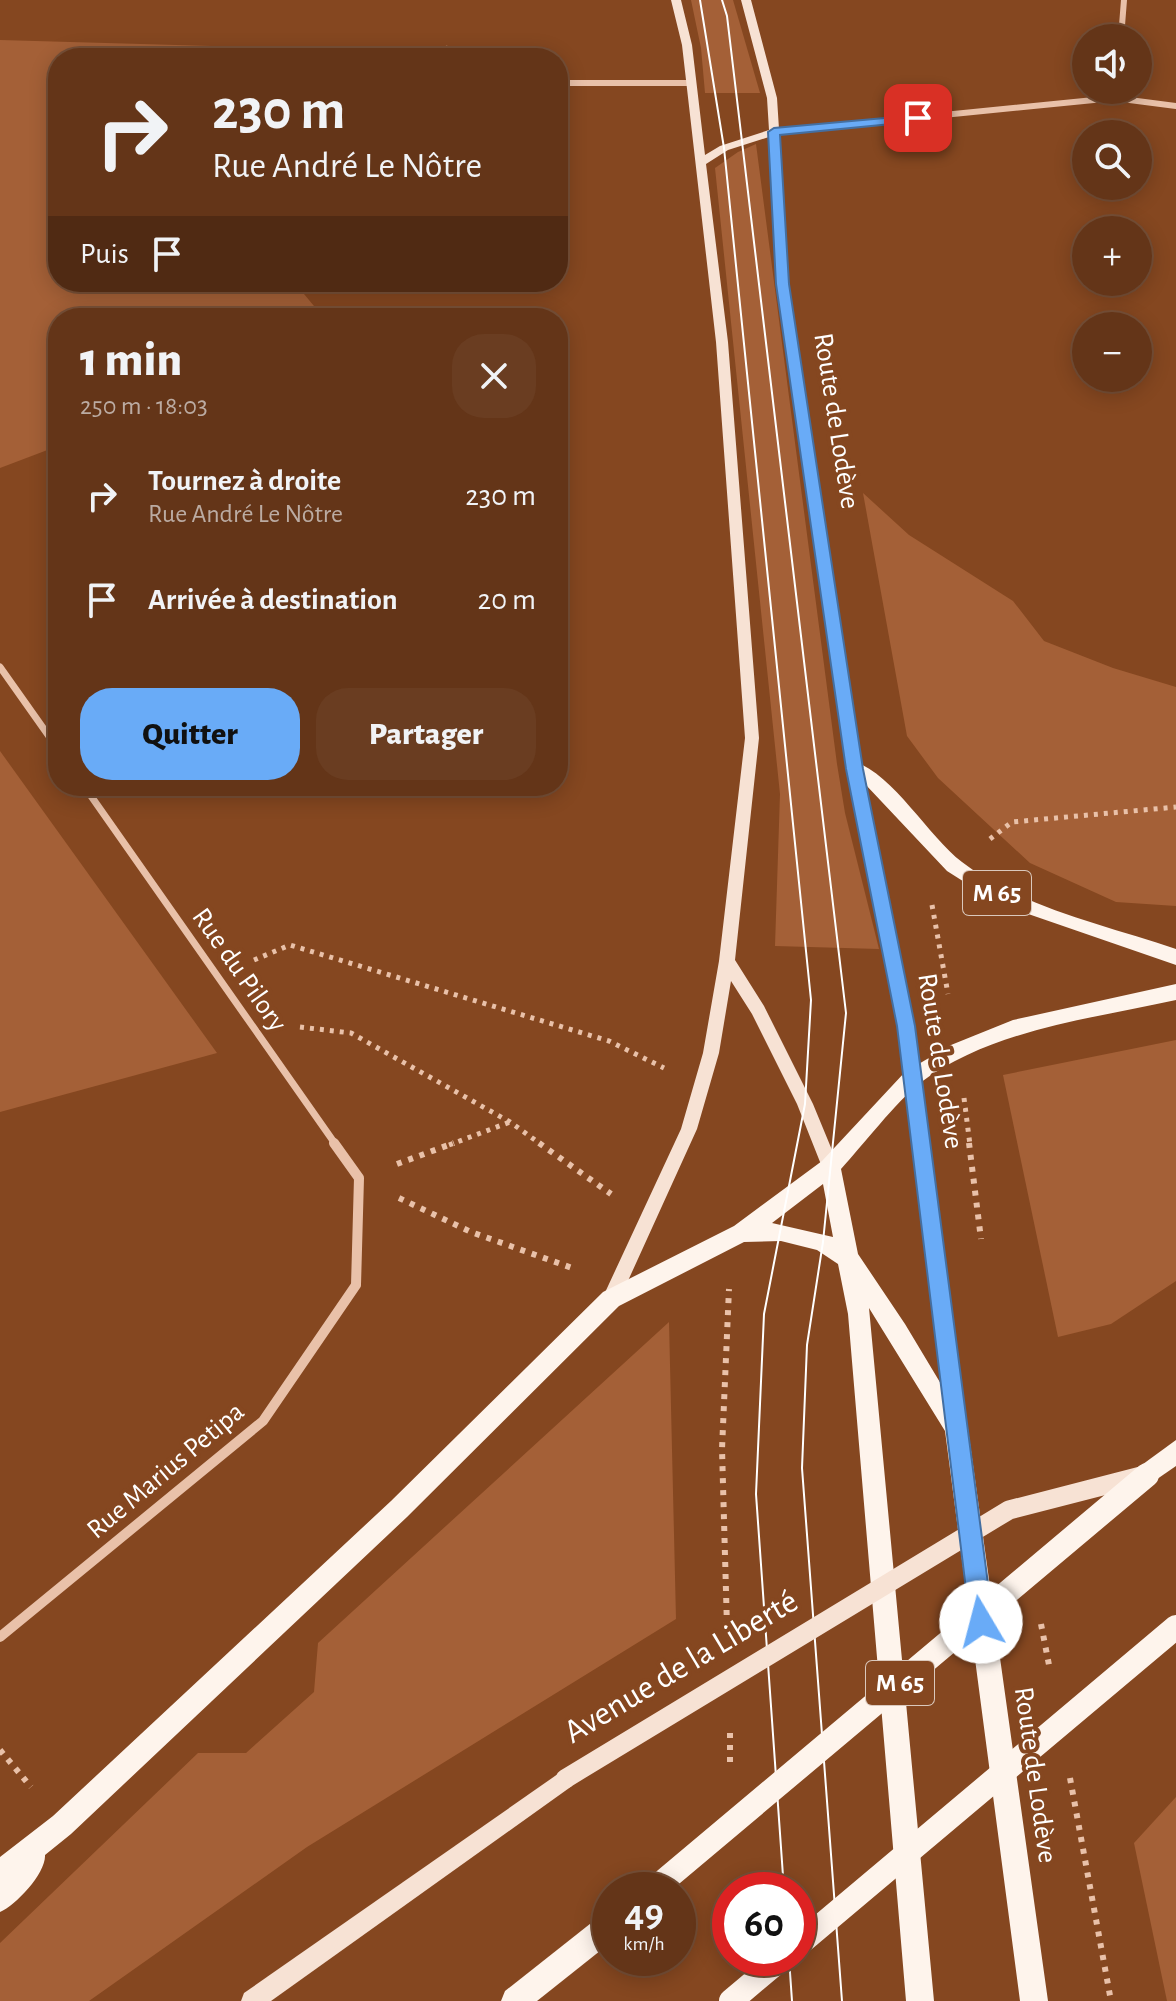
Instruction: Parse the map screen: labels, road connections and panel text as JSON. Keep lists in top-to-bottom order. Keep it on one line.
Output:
{"streets":{"main road":["Route de Lodève","M 65","Avenue de la Liberté"],"street":["Rue du Pilory","Rue Marius Petipa"]},"crossings":[["Route de Lodève","M 65"],["M 65","Avenue de la Liberté"],["Rue du Pilory","Rue Marius Petipa"]],"page":{"map_buttons":["+","−"],"turn":["230 m","Rue André Le Nôtre"],"then":"Puis","heading":["1 min","250 m · 18:03"],"list":[{"name":"Tournez à droite","note":"Rue André Le Nôtre","value":"230 m"},{"name":"Arrivée à destination","value":"20 m"}],"buttons":["Quitter","Partager"],"speed":"49 km/h","limit":"60"}}
